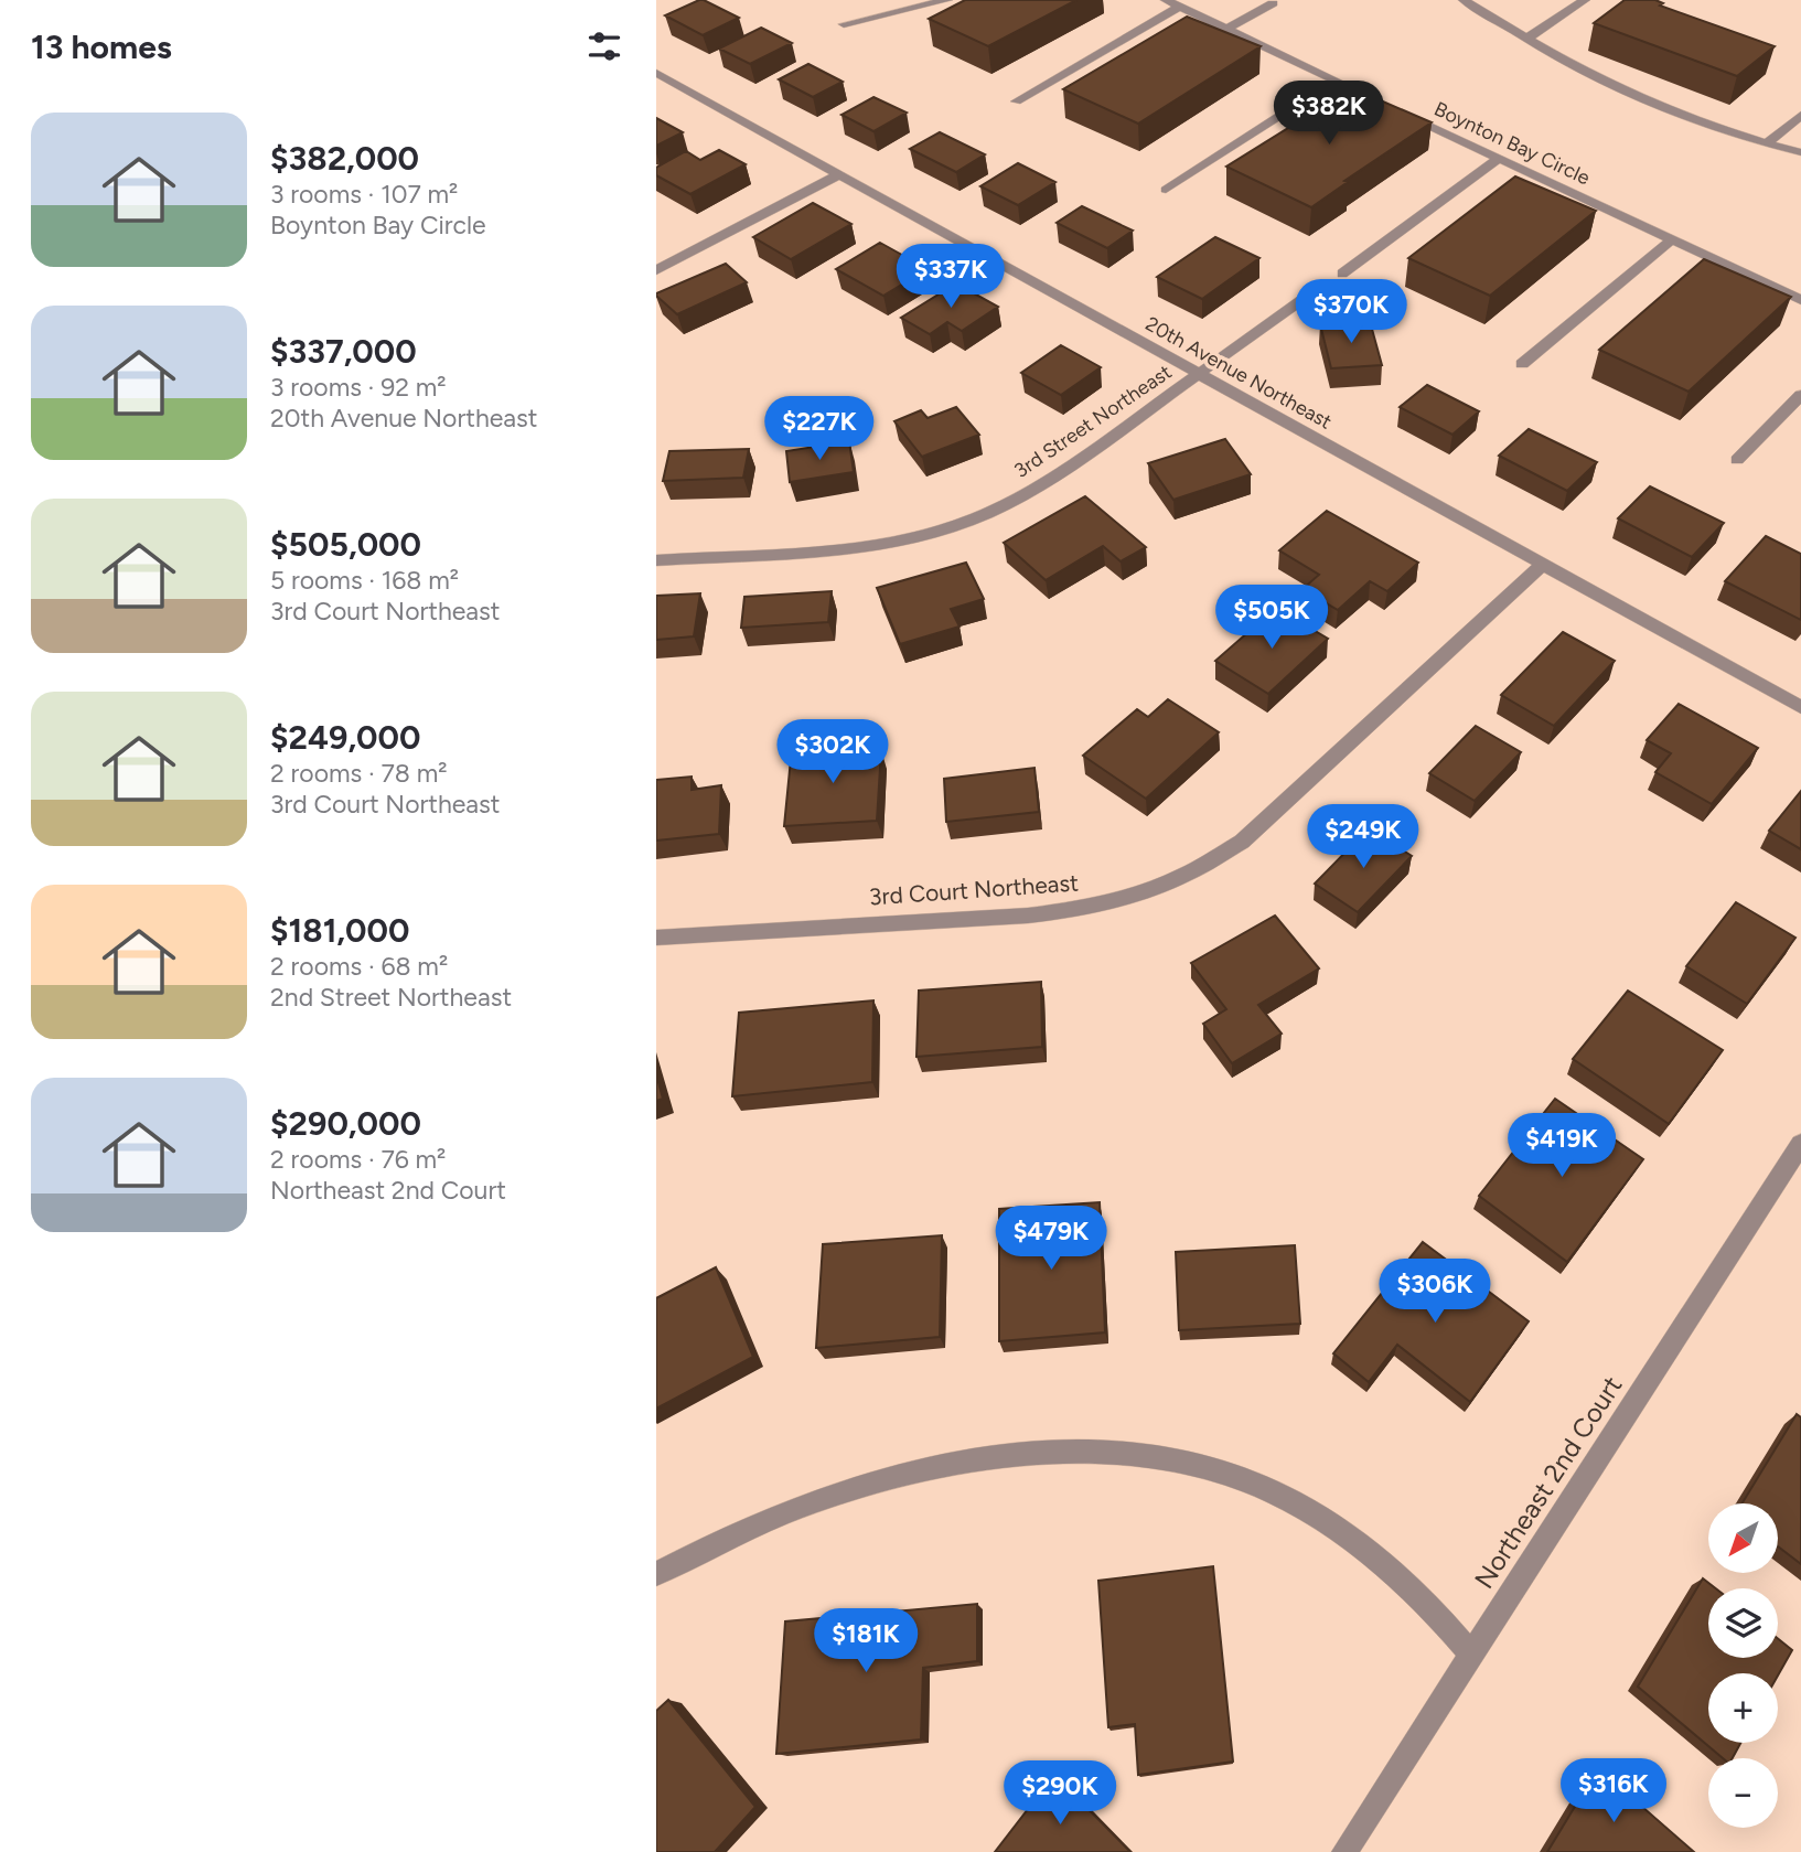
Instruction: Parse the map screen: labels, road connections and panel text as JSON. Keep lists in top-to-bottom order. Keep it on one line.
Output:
{"streets":{"street":["Boynton Bay Circle","20th Avenue Northeast","3rd Street Northeast","3rd Court Northeast","Northeast 2nd Court"]},"crossings":[["20th Avenue Northeast","3rd Street Northeast"],["20th Avenue Northeast","3rd Court Northeast"]],"north":"bottom left","page":{"heading":"13 homes","price":["$382K","$337K","$370K","$227K","$505K","$302K","$249K","$419K","$479K","$306K","$181K","$316K","$290K"],"list":[{"name":"$382,000","note":"3 rooms · 107 m² · Boynton Bay Circle"},{"name":"$337,000","note":"3 rooms · 92 m² · 20th Avenue Northeast"},{"name":"$505,000","note":"5 rooms · 168 m² · 3rd Court Northeast"},{"name":"$249,000","note":"2 rooms · 78 m² · 3rd Court Northeast"},{"name":"$181,000","note":"2 rooms · 68 m² · 2nd Street Northeast"},{"name":"$290,000","note":"2 rooms · 76 m² · Northeast 2nd Court"}],"map_buttons":["+","−"]}}
